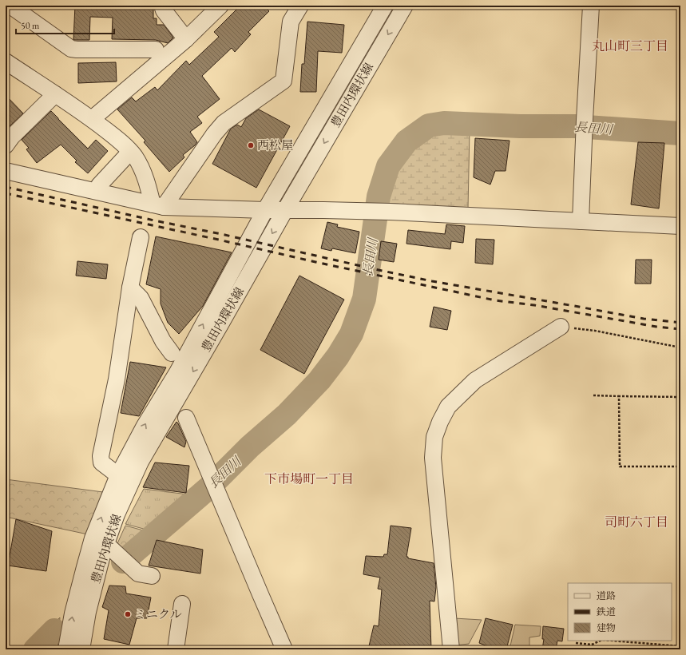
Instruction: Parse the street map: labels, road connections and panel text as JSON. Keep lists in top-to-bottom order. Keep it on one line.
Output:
{"streets":{"street":["豊田内環状線"]},"districts":["丸山町三丁目","下市場町一丁目","司町六丁目"],"water":["長田川"],"places":["西松屋","ミニクル"],"legend":["道路","鉄道","建物"],"scale_bar":"50 m"}
